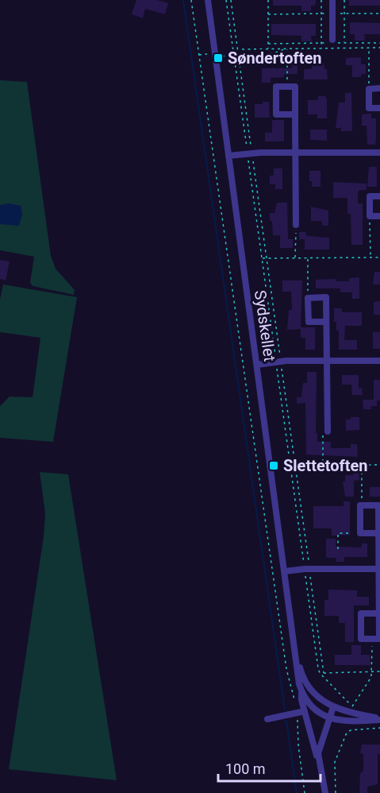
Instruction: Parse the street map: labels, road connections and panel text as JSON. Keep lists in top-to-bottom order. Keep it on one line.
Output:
{"streets":{"street":["Sydskellet"]},"places":{"transit":["Søndertoften","Slettetoften"]},"scale_bar":"100 m"}
